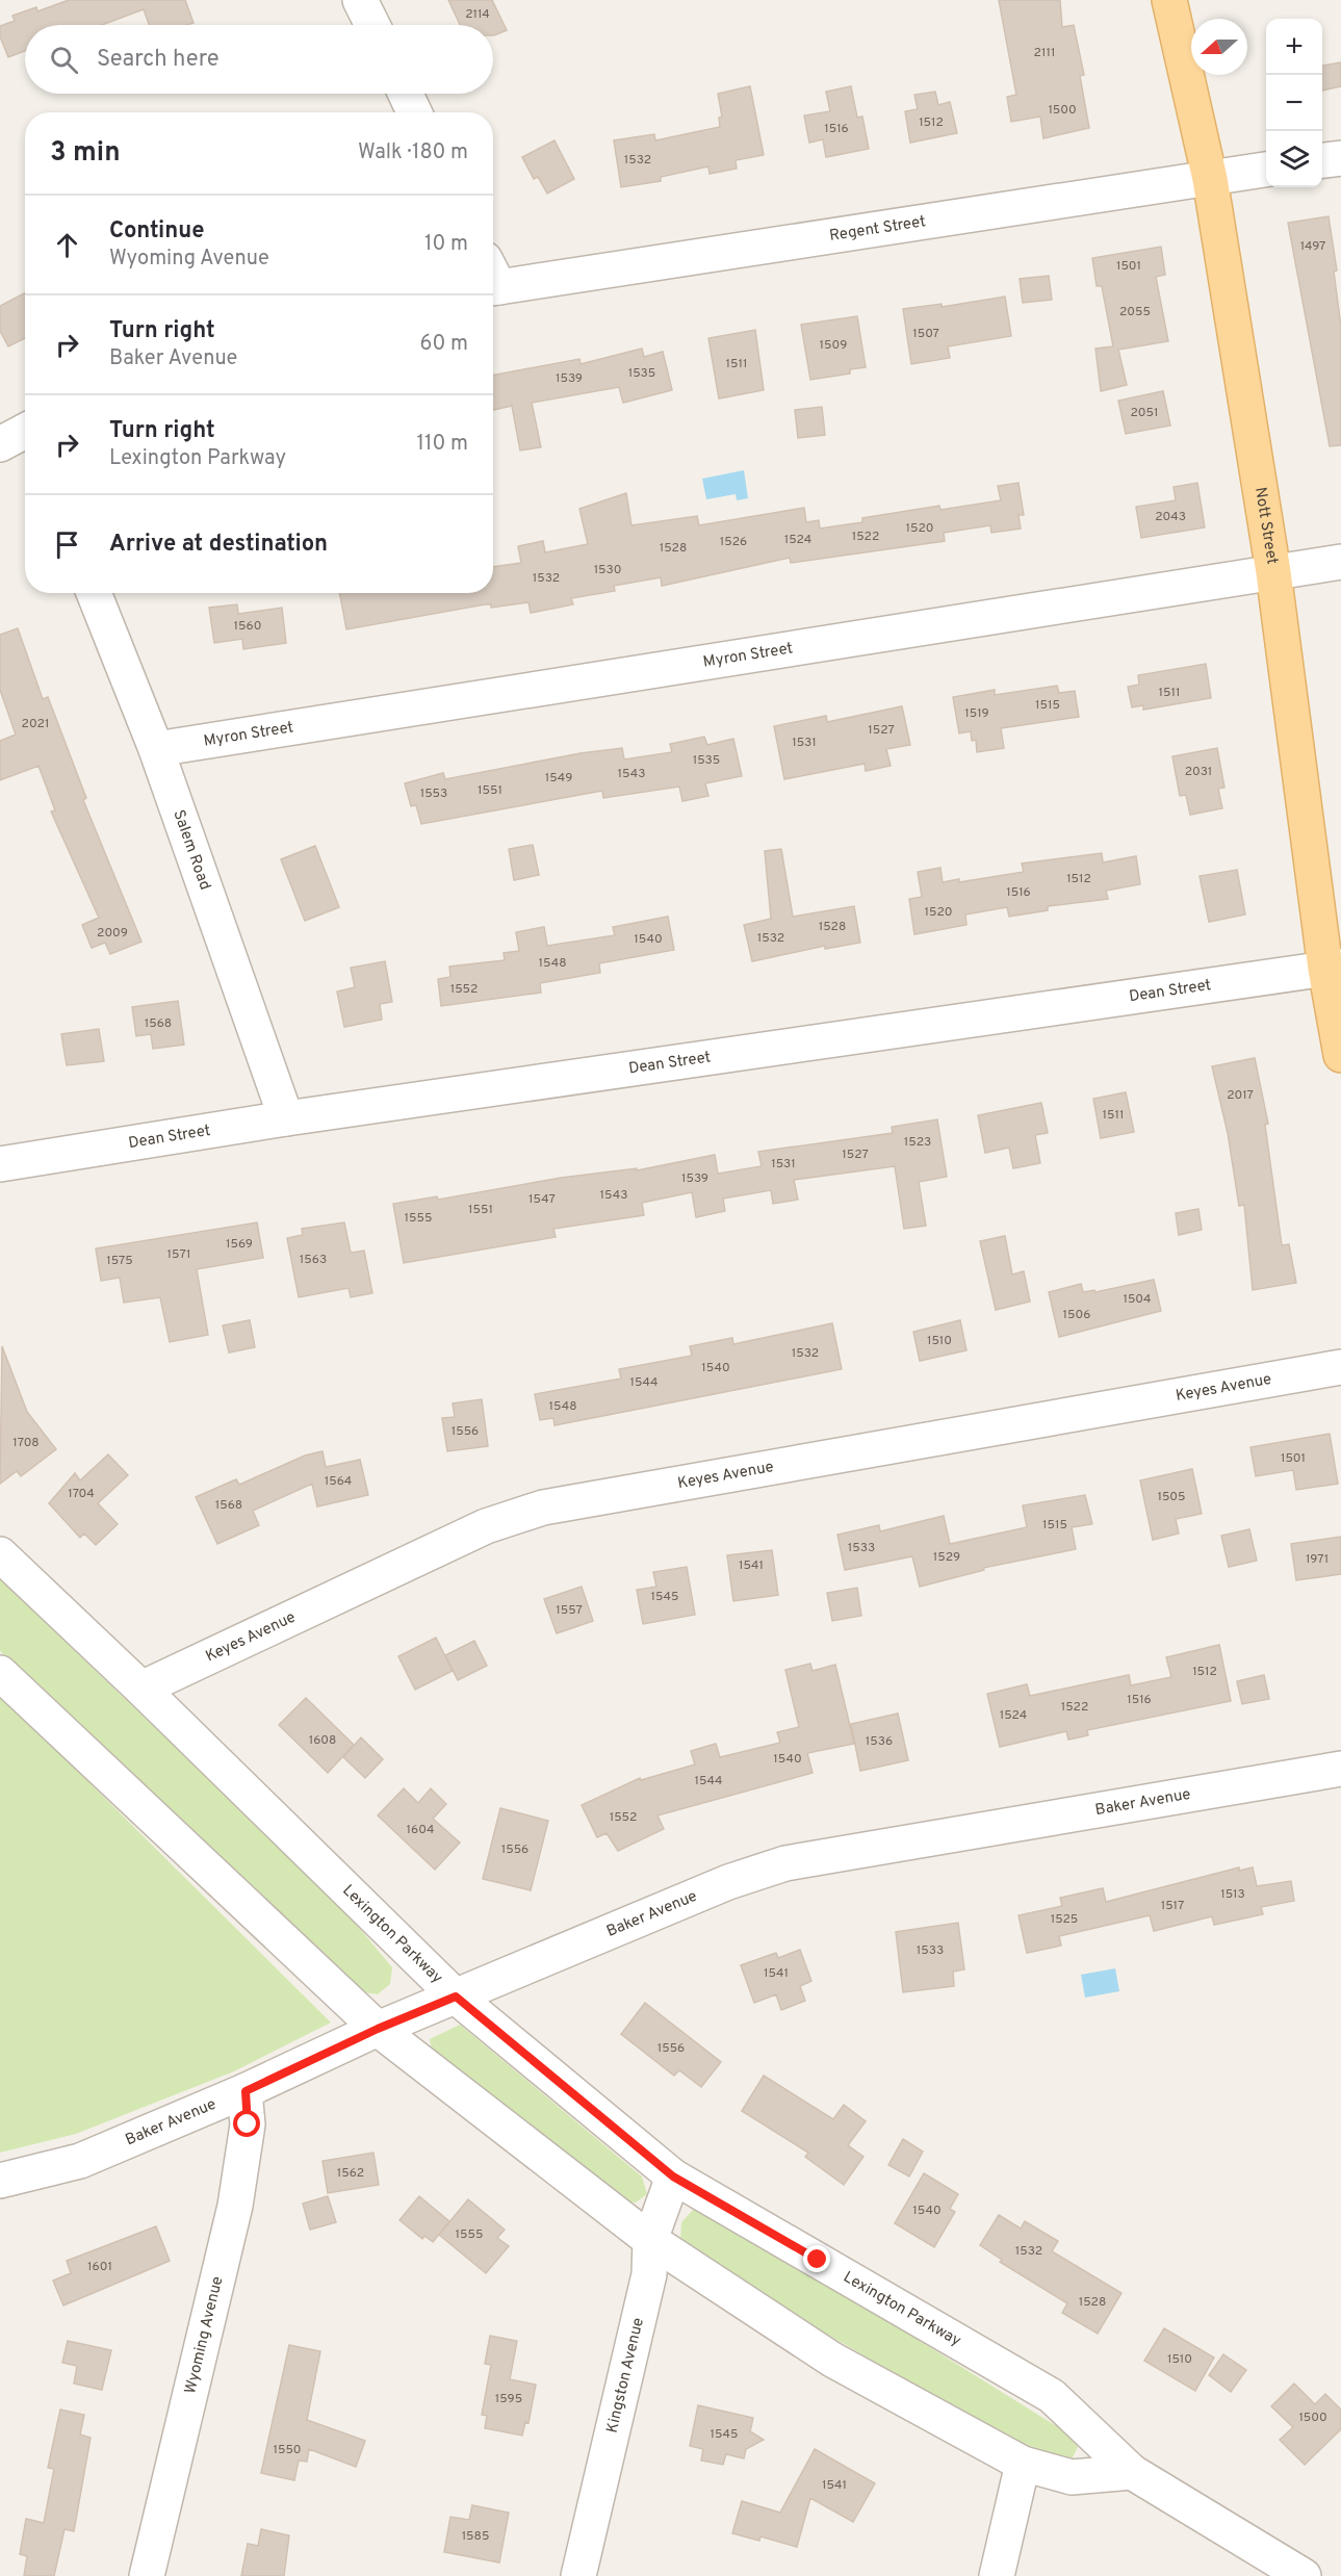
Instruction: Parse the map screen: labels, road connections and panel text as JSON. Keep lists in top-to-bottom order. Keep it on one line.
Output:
{"streets":{"main road":["Nott Street"],"street":["Regent Street","Myron Street","Salem Road","Dean Street","Keyes Avenue","Baker Avenue","Lexington Parkway","Wyoming Avenue","Kingston Avenue"]},"crossings":[["Regent Street","Nott Street"],["Nott Street","Myron Street"],["Nott Street","Dean Street"],["Myron Street","Salem Road"],["Salem Road","Dean Street"],["Keyes Avenue","Lexington Parkway"],["Baker Avenue","Lexington Parkway"],["Baker Avenue","Wyoming Avenue"],["Lexington Parkway","Kingston Avenue"]],"house_numbers":["2114","2111","1500","1512","1516","1532","1497","1501","2055","1507","1509","1511","1535","1539","2051","2043","1520","1522","1524","1526","1528","1530","1532","1560","1511","1515","1519","2021","1527","1531","1535","2031","1543","1549","1551","1553","1512","1516","1520","1528","2009","1532","1540","1548","1552","1568","2017","1511","1523","1527","1531","1539","1543","1547","1551","1555","1569","1571","1563","1575","1504","1506","1510","1532","1540","1544","1548","1556","1708","1501","1564","1704","1505","1568","1515","1533","1529","1971","1541","1545","1557","1512","1516","1522","1524","1608","1536","1540","1544","1552","1604","1556","1513","1517","1525","1533","1541","1556","1562","1540","1555","1532","1601","1528","1510","1595","1500","1545","1550","1541","1585"],"north":"left","page":{"map_buttons":["+","−"],"search":"Search here","heading":["3 min","Walk · 180 m"],"list":[["Continue","Wyoming Avenue","10 m"],["Turn right","Baker Avenue","60 m"],["Turn right","Lexington Parkway","110 m"],"Arrive at destination"]}}
